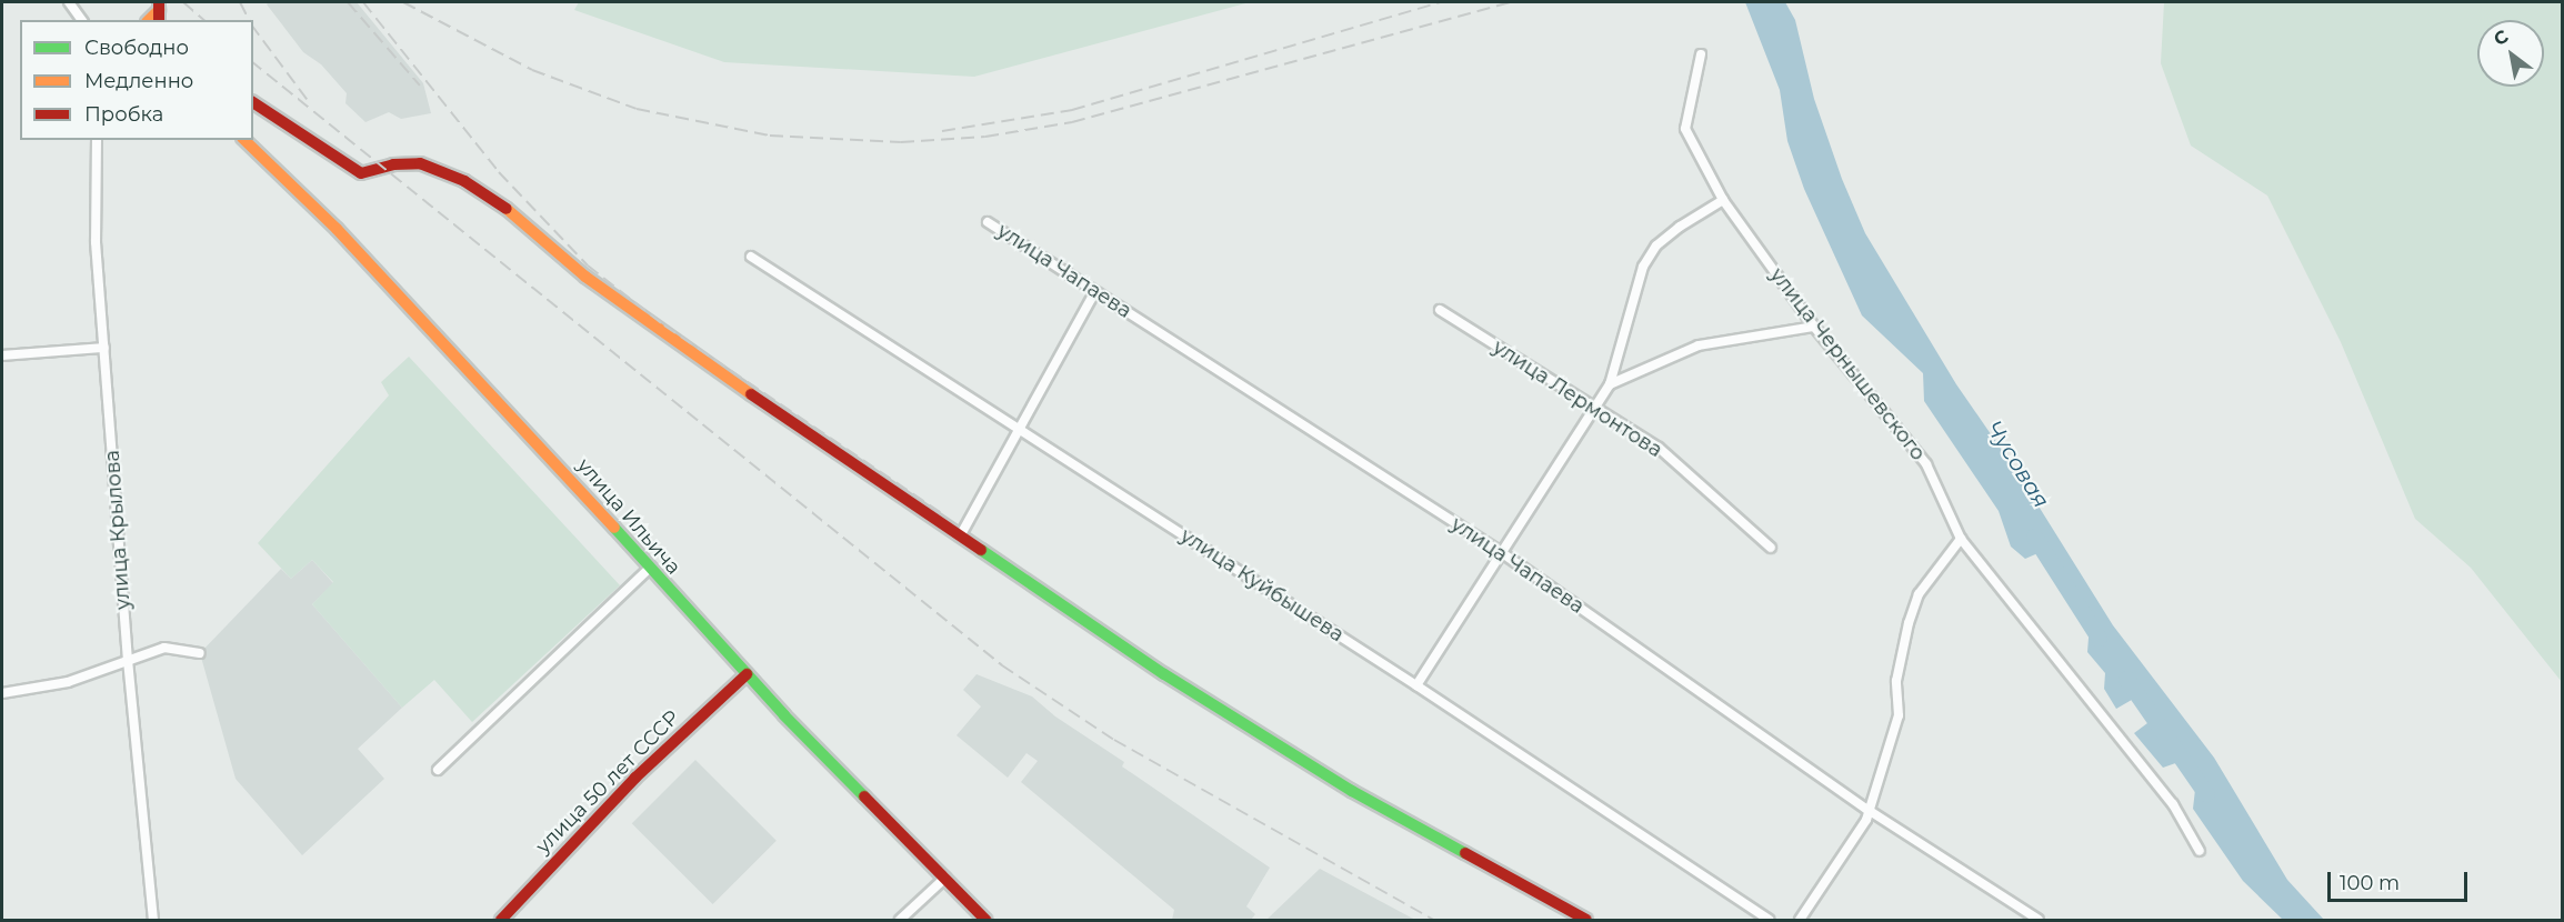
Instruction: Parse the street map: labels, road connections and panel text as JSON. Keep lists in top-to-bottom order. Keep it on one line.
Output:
{"streets":{"street":["улица Чапаева","улица Чернышевского","улица Лермонтова","улица Ильича","улица Крылова","улица Куйбышева","улица 50 лет СССР"]},"crossings":[["улица Ильича","улица 50 лет СССР"]],"water":["Чусовая"],"legend":["Свободно","Медленно","Пробка"],"scale_bar":"100 m","north":"top left"}
